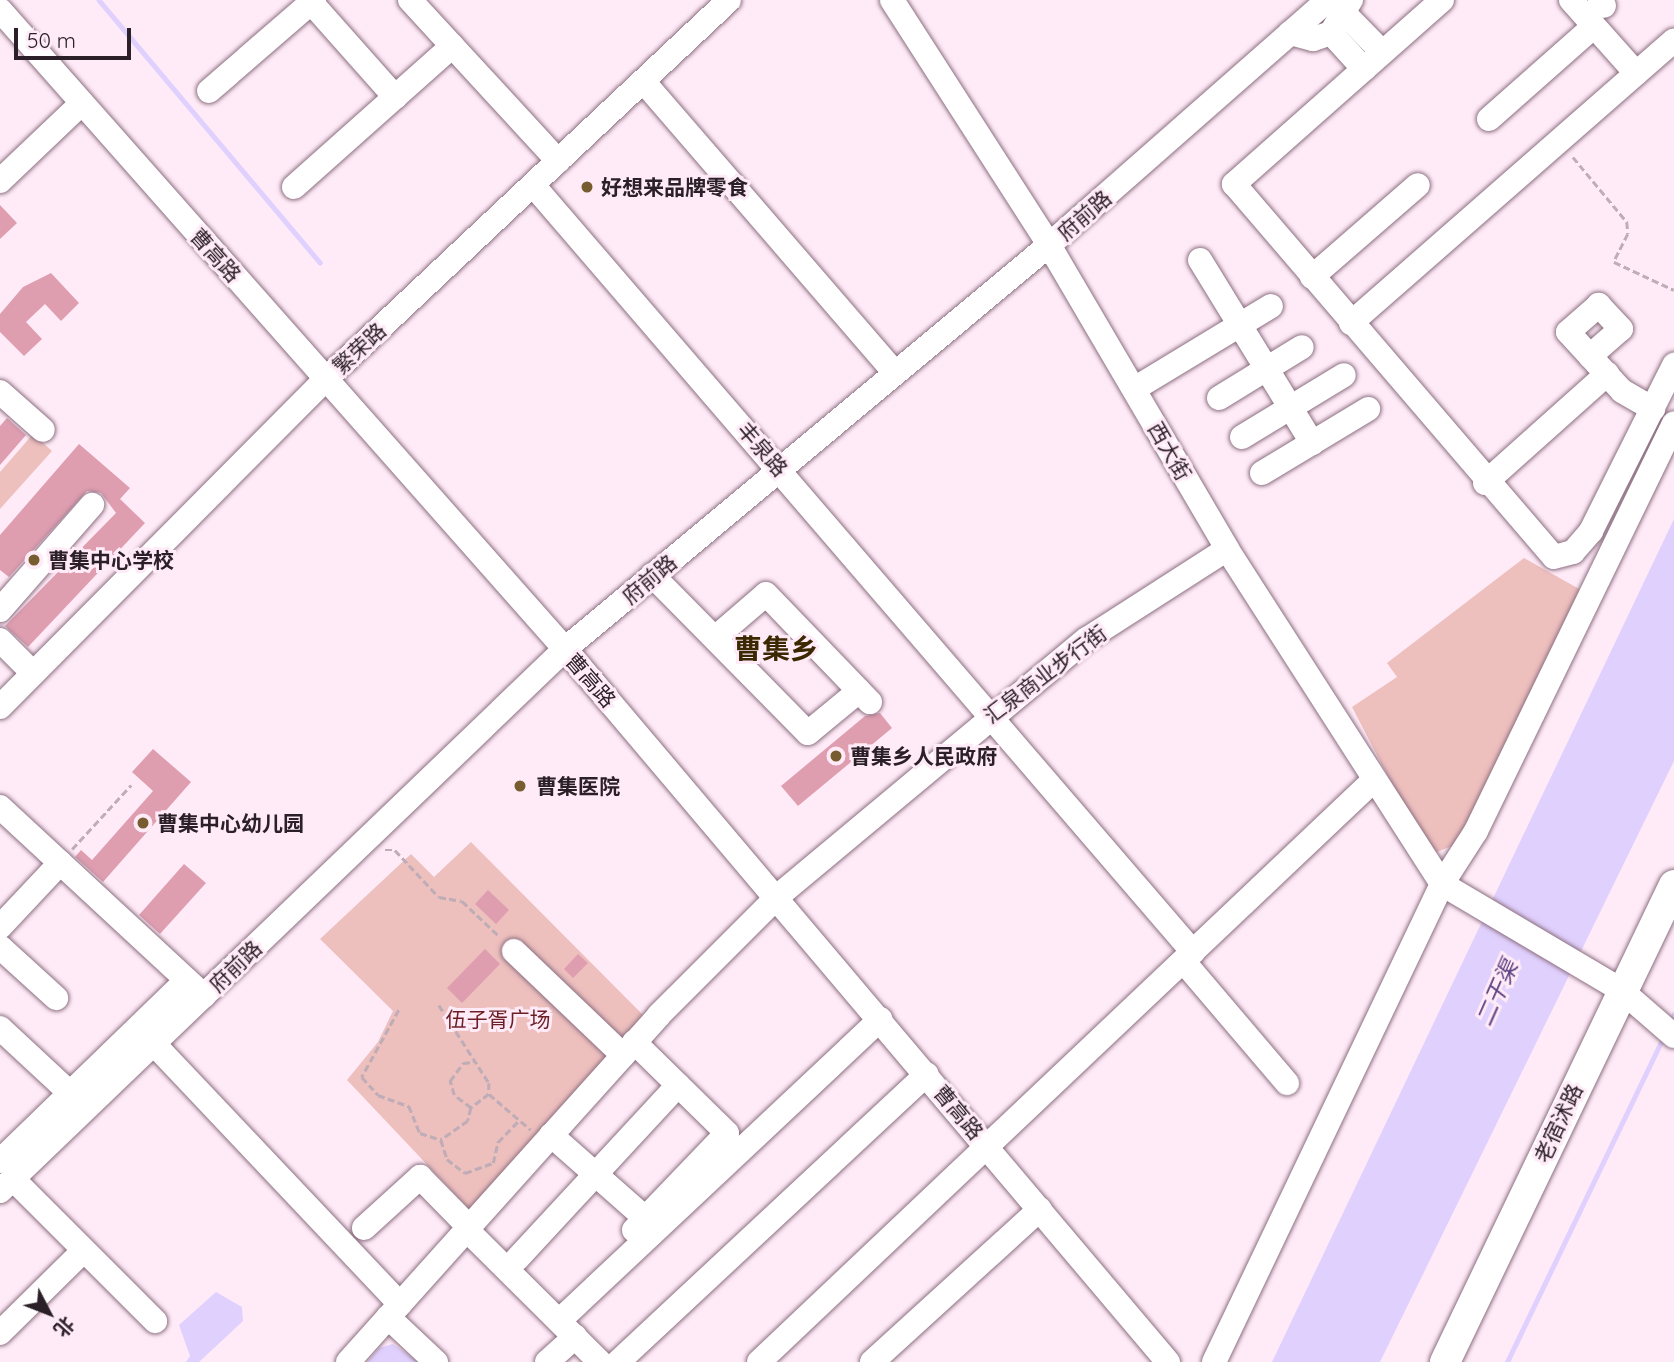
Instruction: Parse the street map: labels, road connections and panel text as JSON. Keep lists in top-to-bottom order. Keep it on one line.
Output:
{"streets":{"main road":["老宿沭路"],"street":["府前路","曹高路","繁荣路","丰泉路","西大街","汇泉商业步行街"]},"crossings":[["府前路","曹高路"],["府前路","丰泉路"],["府前路","西大街"],["曹高路","繁荣路"],["曹高路","汇泉商业步行街"],["繁荣路","丰泉路"],["丰泉路","汇泉商业步行街"],["西大街","汇泉商业步行街"]],"districts":["曹集乡"],"water":["二干渠"],"parks":["伍子胥广场"],"places":["好想来品牌零食","曹集中心学校","曹集乡人民政府","曹集医院","曹集中心幼儿园"],"scale_bar":"50 m","north":"bottom right"}
